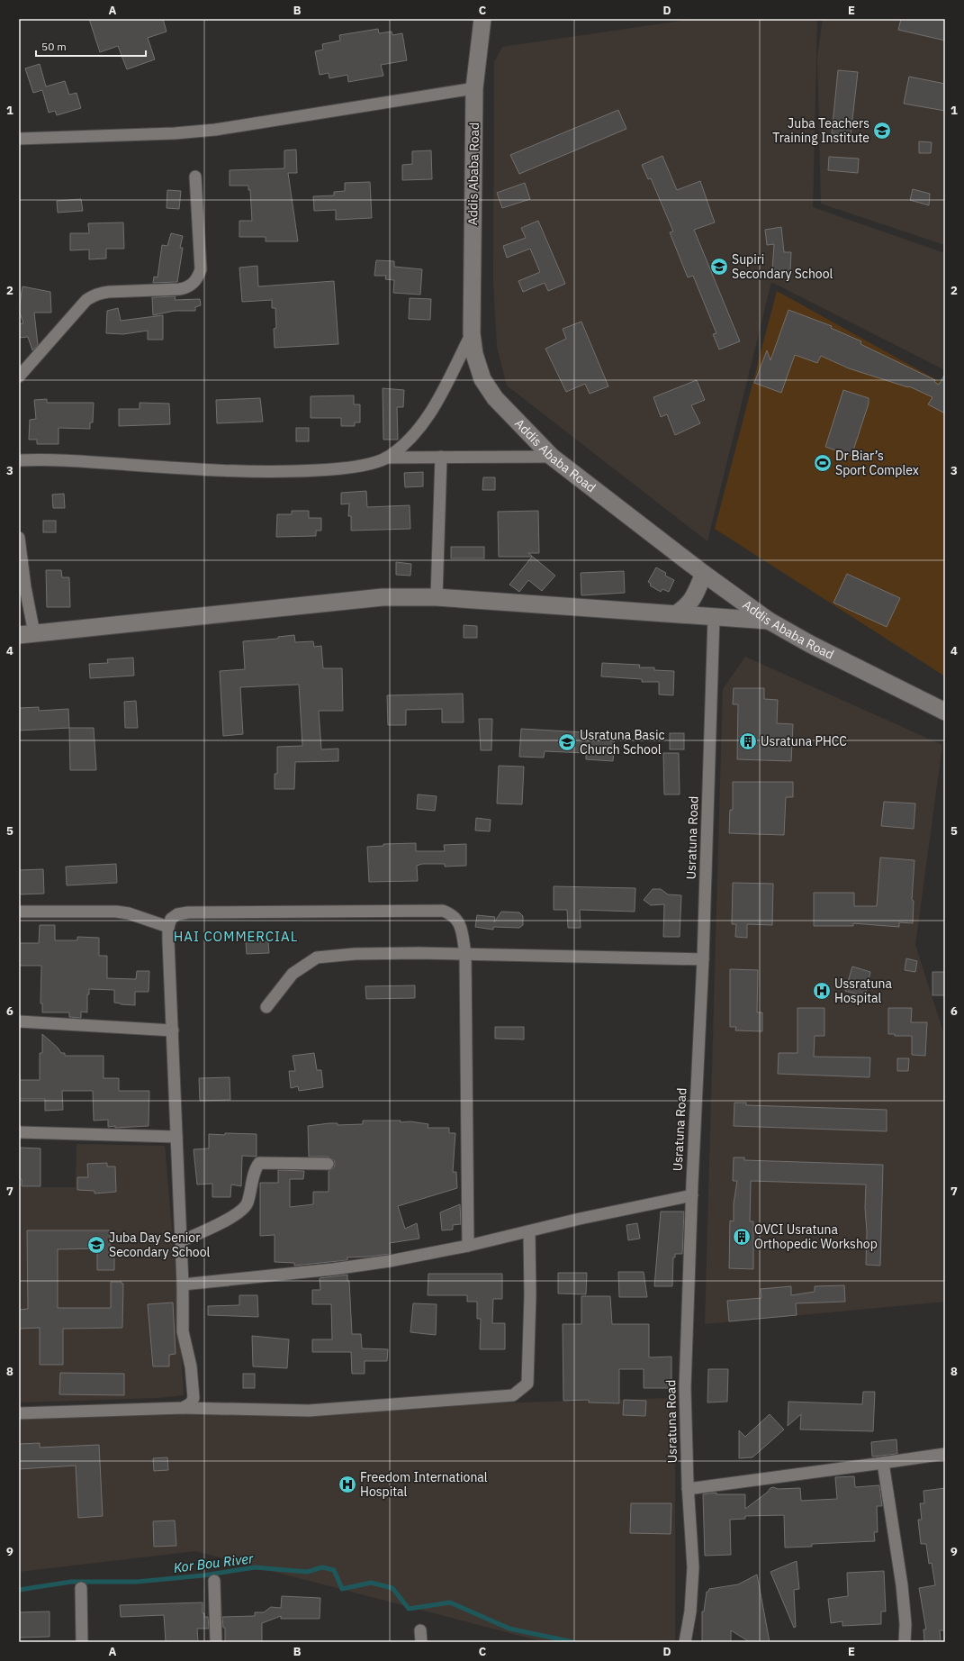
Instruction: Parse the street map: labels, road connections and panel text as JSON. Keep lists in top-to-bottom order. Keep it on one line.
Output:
{"streets":{"main road":["Addis Ababa Road"],"street":["Usratuna Road"]},"districts":["HAI COMMERCIAL"],"water":["Kor Bou River"],"places":{"school or university":["Juba Teachers Training Institute","Supiri Secondary School","Usratuna Basic Church School","Juba Day Senior Secondary School"],"sports":["Dr Biar’s Sport Complex"],"building":["Usratuna PHCC","OVCI Usratuna Orthopedic Workshop"],"hospital":["Ussratuna Hospital","Freedom International Hospital"]},"scale_bar":"50 m","grid":{"columns":["A","B","C","D","E"],"rows":["1","2","3","4","5","6","7","8","9"]}}
